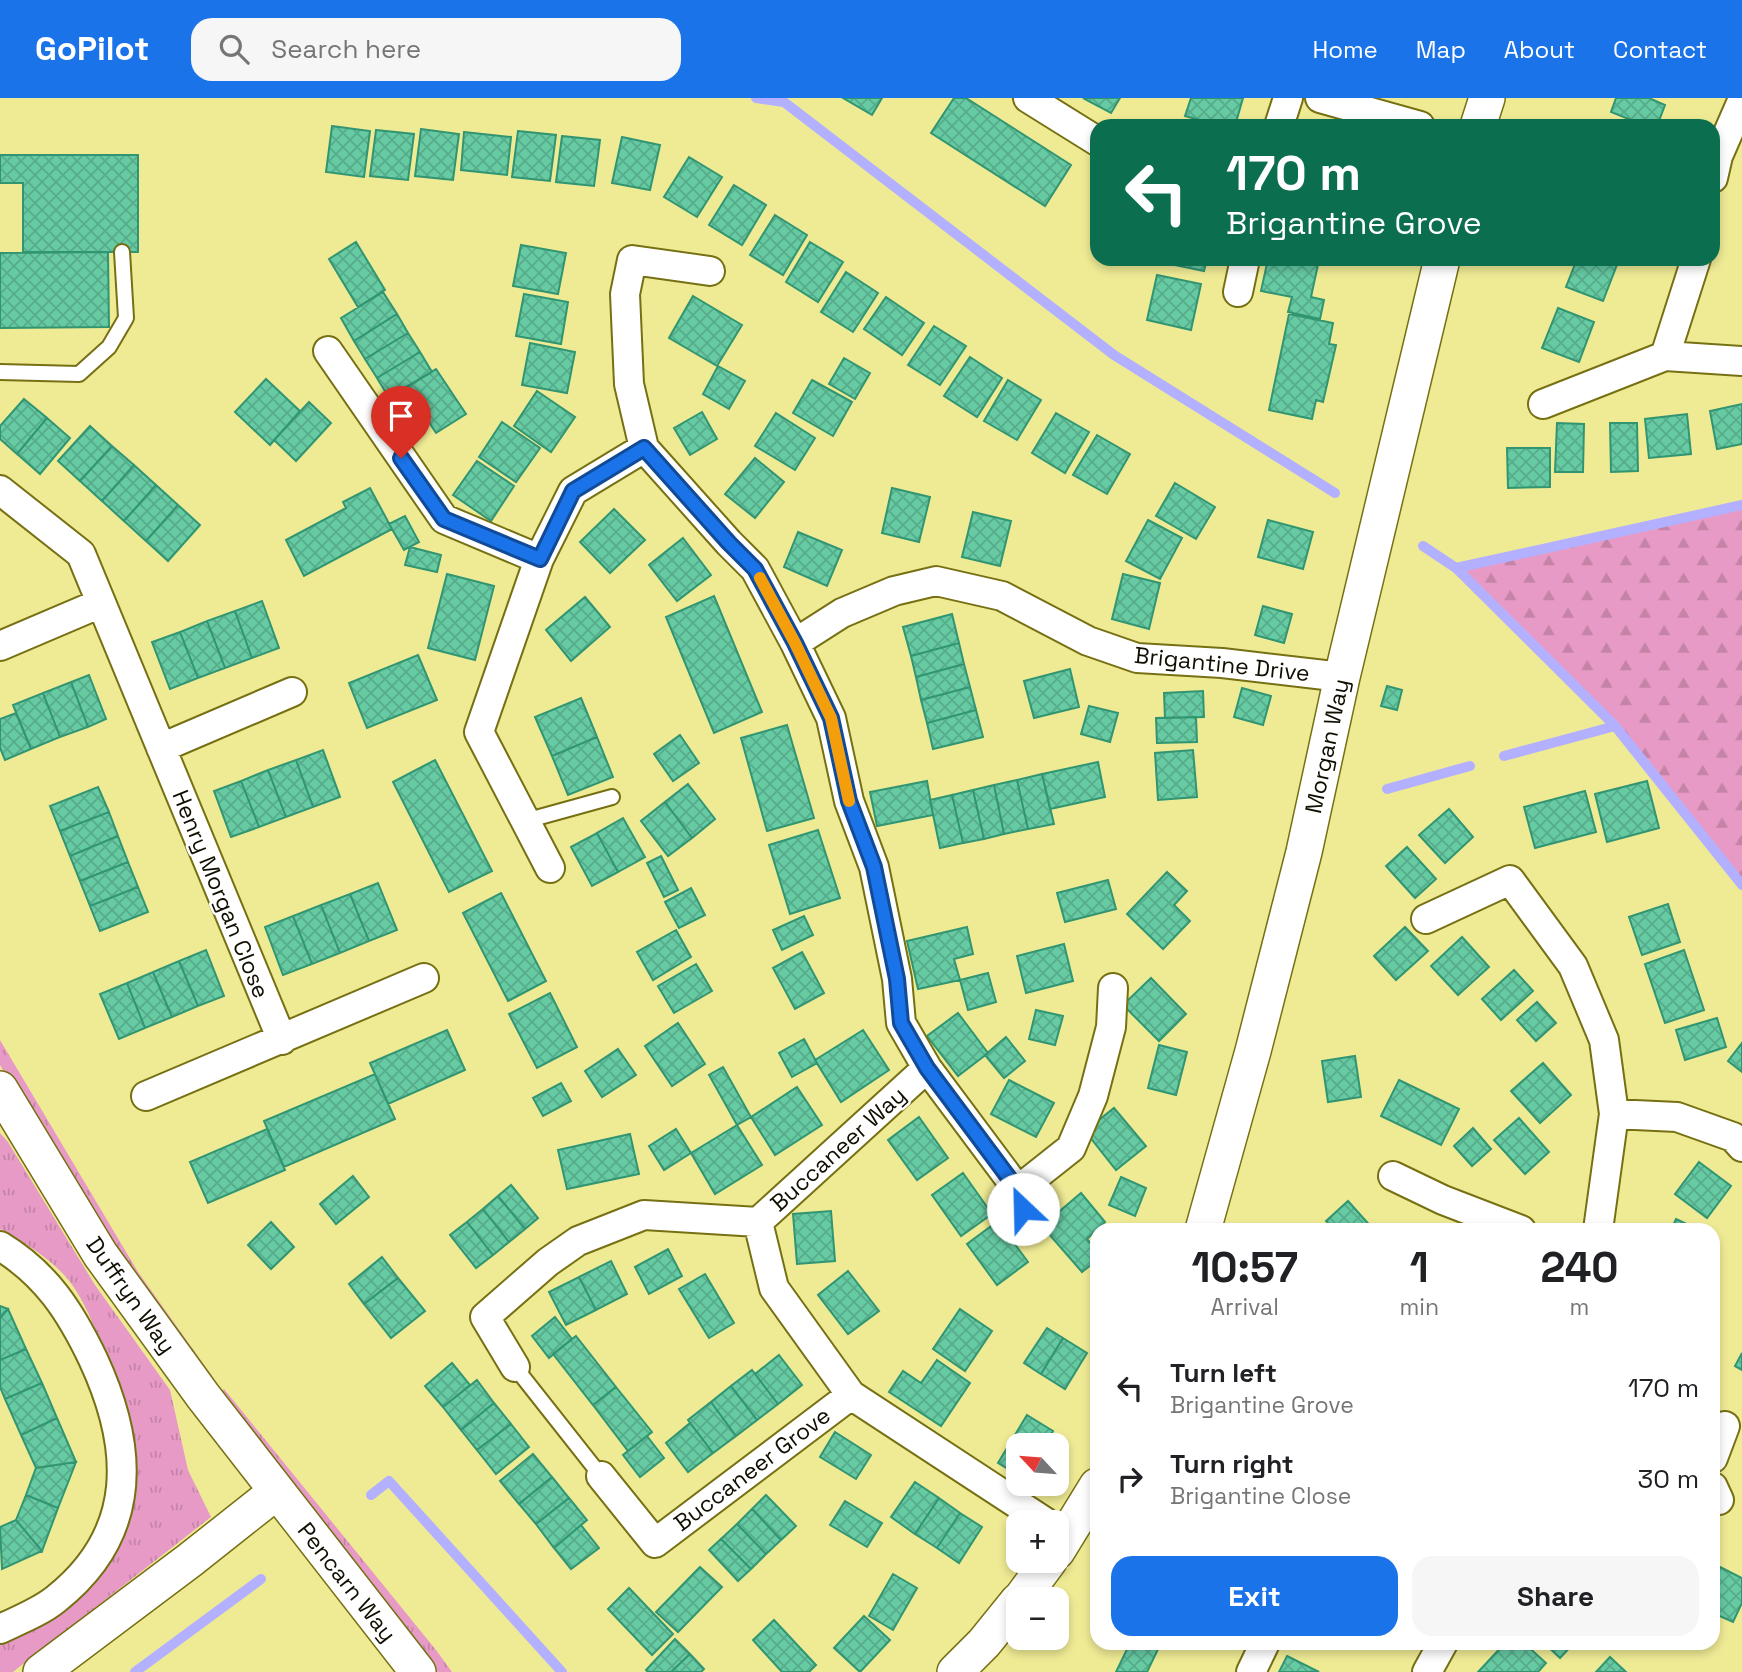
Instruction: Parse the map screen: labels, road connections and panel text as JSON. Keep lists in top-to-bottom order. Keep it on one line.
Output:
{"streets":{"street":["Brigantine Drive","Morgan Way","Henry Morgan Close","Buccaneer Way","Duffryn Way","Buccaneer Grove","Pencarn Way"]},"crossings":[["Brigantine Drive","Morgan Way"],["Buccaneer Way","Buccaneer Grove"],["Duffryn Way","Pencarn Way"]],"north":"top left","page":{"header":"GoPilot","search":"Search here","nav":["Home","Map","About","Contact"],"turn":["170 m","Brigantine Grove"],"eta":["10:57","Arrival","1","min","240","m"],"list":[{"name":"Turn left","note":"Brigantine Grove","value":"170 m"},{"name":"Turn right","note":"Brigantine Close","value":"30 m"}],"map_buttons":["+","−"],"buttons":["Exit","Share"]}}
